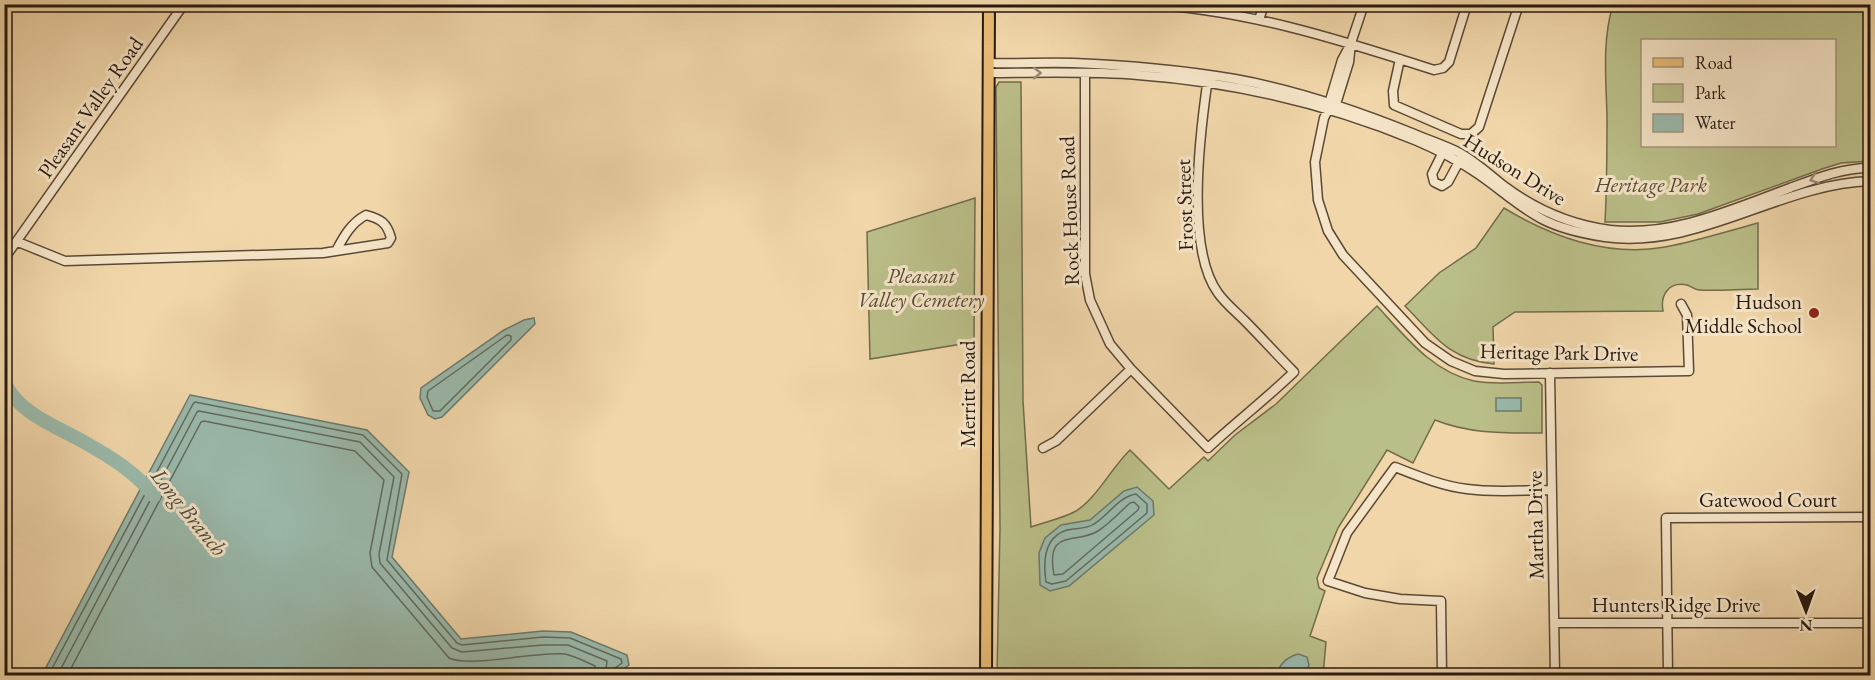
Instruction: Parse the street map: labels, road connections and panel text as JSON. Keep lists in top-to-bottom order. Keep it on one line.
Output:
{"streets":{"main road":["Merritt Road"],"street":["Pleasant Valley Road","Hudson Drive","Frost Street","Rock House Road","Heritage Park Drive","Gatewood Court","Martha Drive","Hunters Ridge Drive"]},"crossings":[["Hudson Drive","Frost Street"],["Hudson Drive","Rock House Road"],["Hudson Drive","Heritage Park Drive"],["Hudson Drive","Merritt Road"],["Frost Street","Rock House Road"],["Heritage Park Drive","Martha Drive"],["Gatewood Court","Hunters Ridge Drive"],["Martha Drive","Hunters Ridge Drive"]],"water":["Long Branch"],"parks":["Heritage Park","Pleasant Valley Cemetery"],"places":["Hudson Middle School"],"legend":["Road","Park","Water"],"north":"bottom"}
